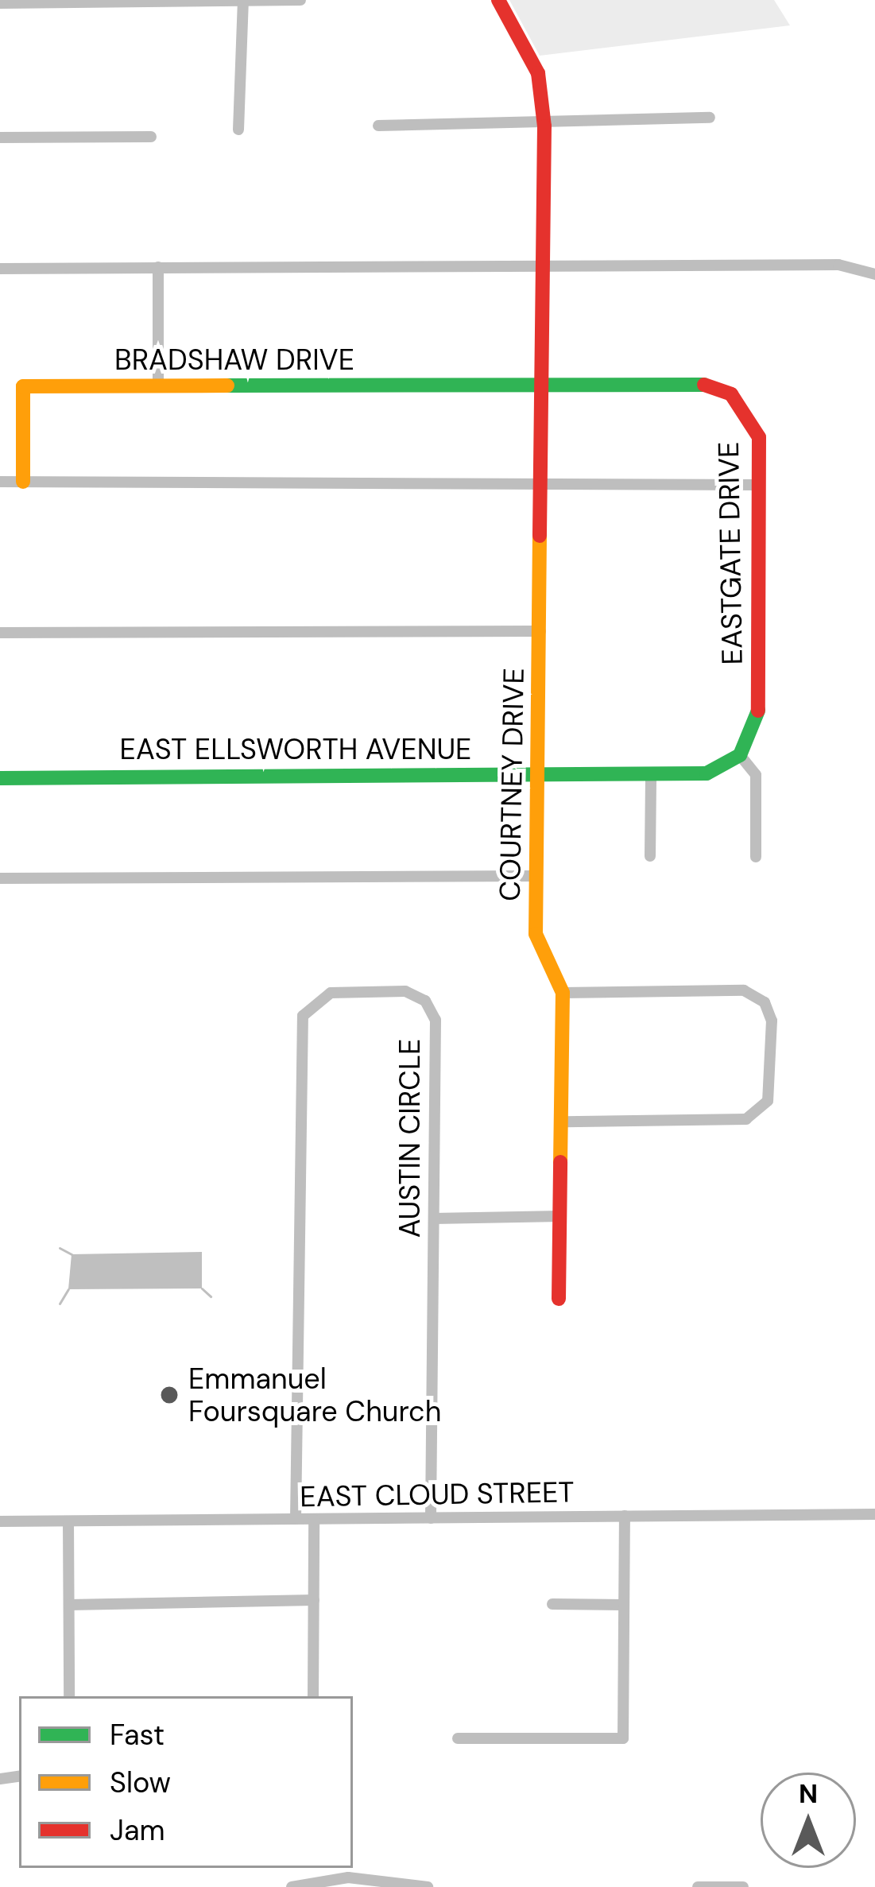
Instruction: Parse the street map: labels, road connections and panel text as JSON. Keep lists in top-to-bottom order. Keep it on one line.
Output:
{"streets":{"street":["BRADSHAW DRIVE","EASTGATE DRIVE","EAST ELLSWORTH AVENUE","COURTNEY DRIVE","AUSTIN CIRCLE","EAST CLOUD STREET"]},"crossings":[["BRADSHAW DRIVE","EASTGATE DRIVE"],["BRADSHAW DRIVE","COURTNEY DRIVE"],["EASTGATE DRIVE","EAST ELLSWORTH AVENUE"],["EASTGATE DRIVE","COURTNEY DRIVE"],["EAST ELLSWORTH AVENUE","COURTNEY DRIVE"],["AUSTIN CIRCLE","EAST CLOUD STREET"]],"places":["Emmanuel Foursquare Church"],"legend":["Fast","Slow","Jam"],"north":"top"}
